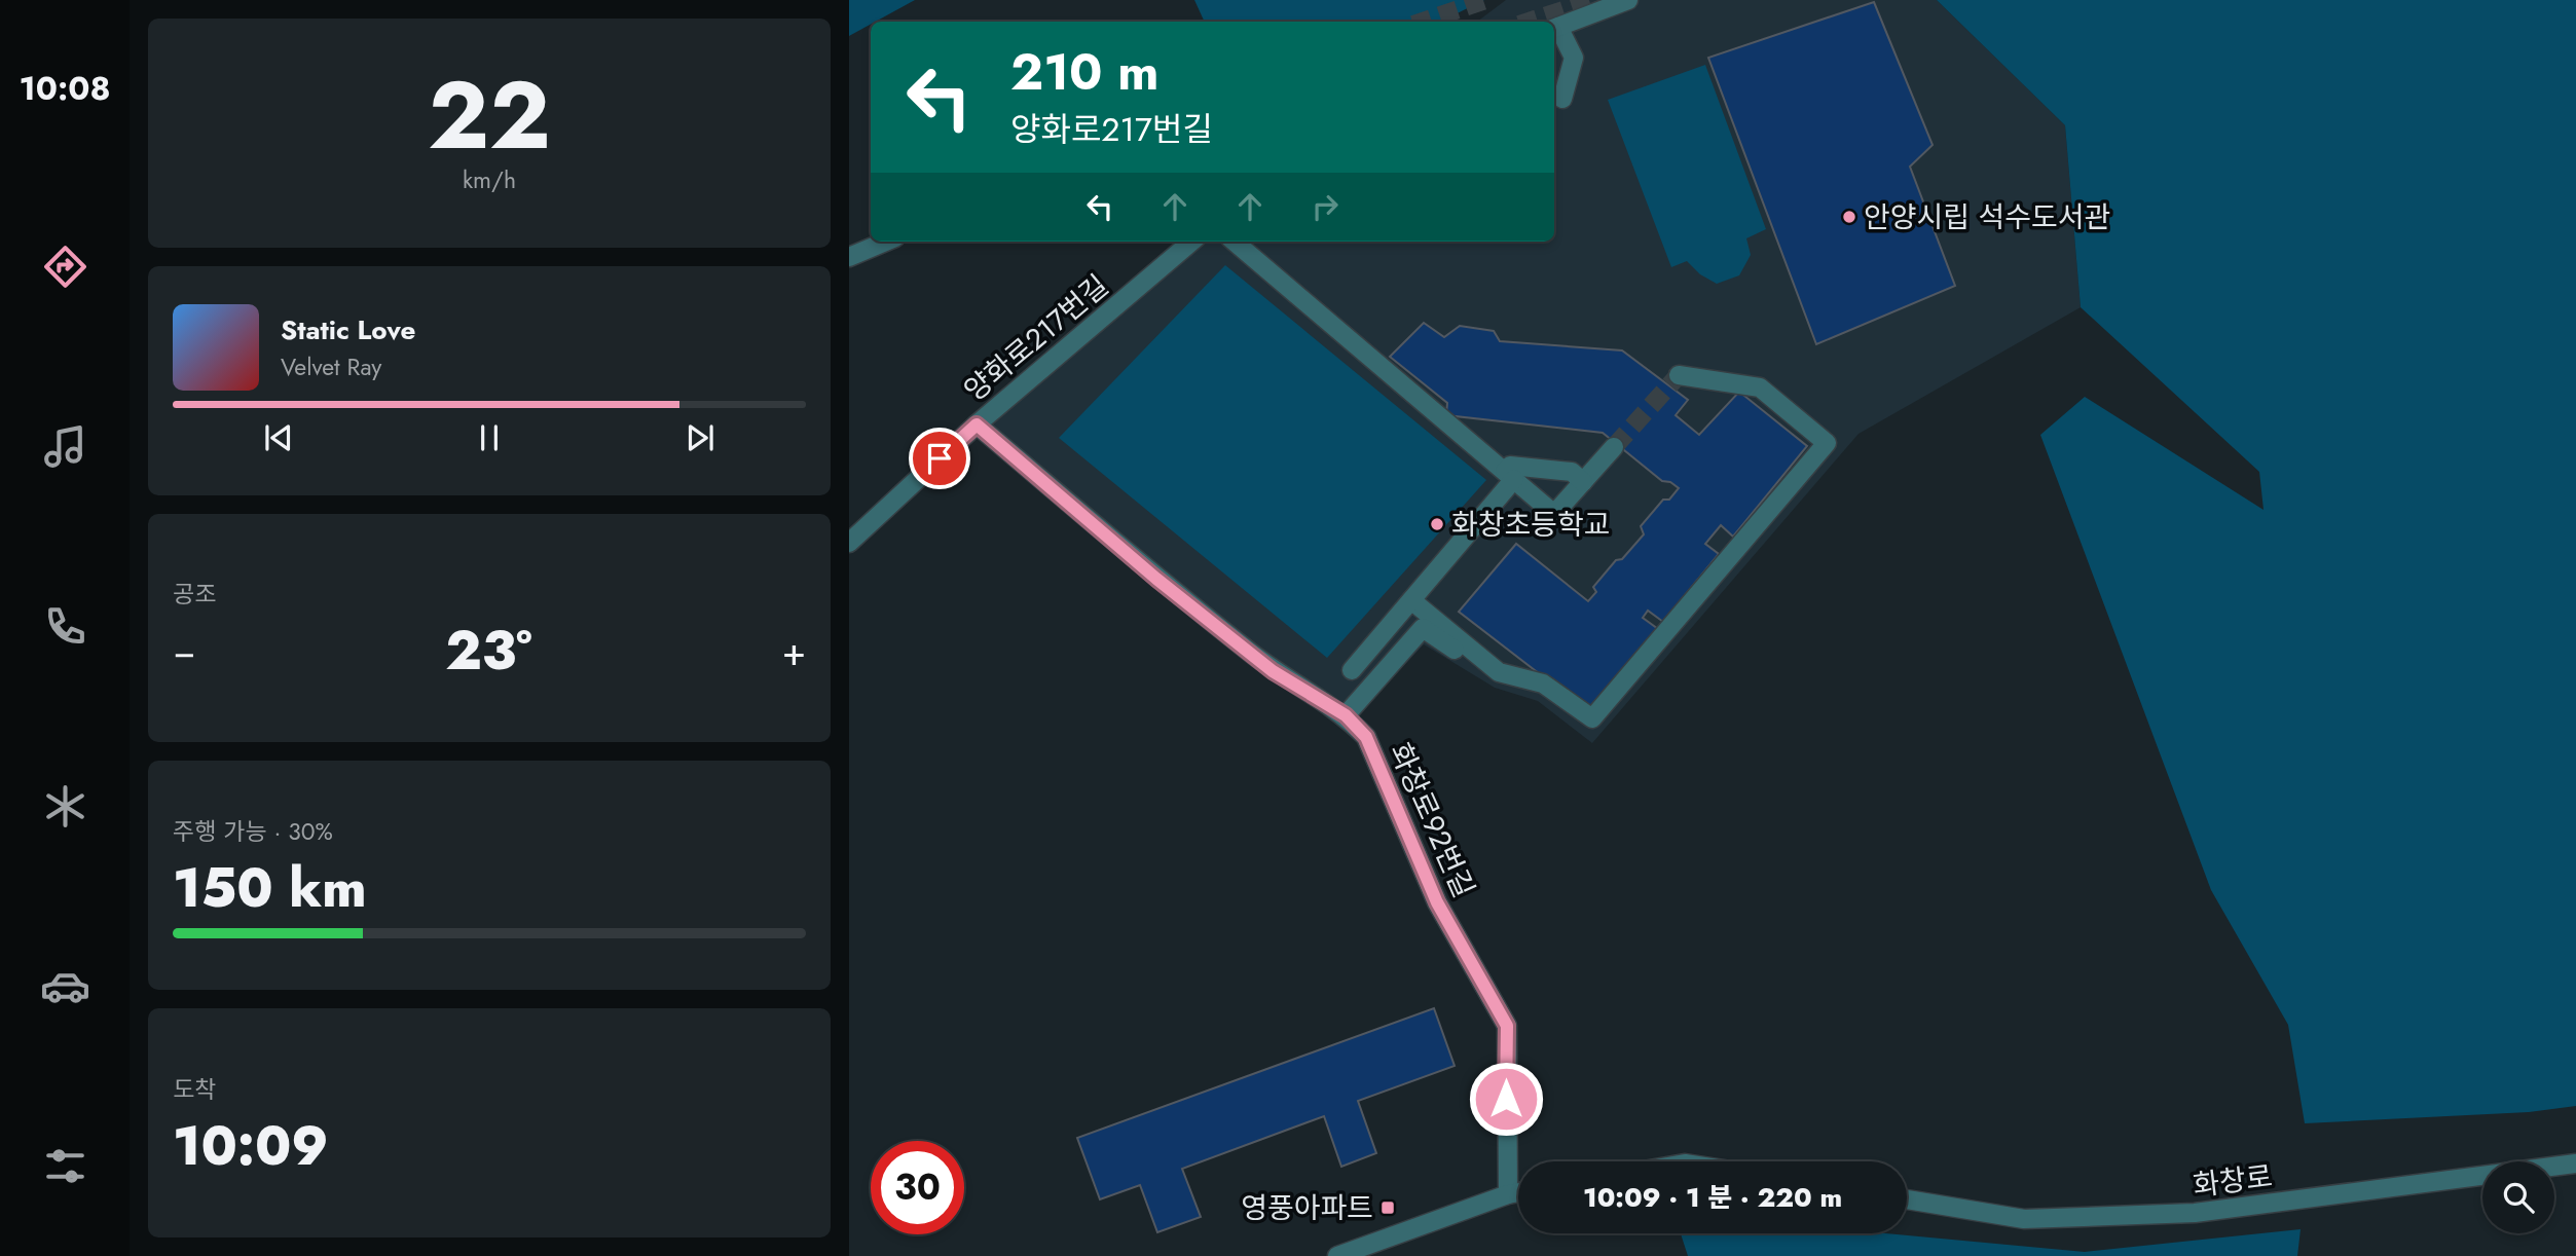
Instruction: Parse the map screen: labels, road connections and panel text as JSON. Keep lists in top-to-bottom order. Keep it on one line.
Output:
{"streets":{"street":["양화로217번길","화창로92번길","화창로"]},"crossings":[["양화로217번길","화창로92번길"]],"places":{"other":["안양시립 석수도서관","화창초등학교"],"transit":["영풍아파트"]},"page":{"tabs":"10:08","tile":[["22","km/h"],"공조",["주행 가능 · 30%","150 km"],["도착","10:09"]],"turn":["210 m","양화로217번길"],"song":["Static Love","Velvet Ray"],"heat":["−","23°","+"],"limit":"30","trip":"10:09 · 1 분 · 220 m"}}
